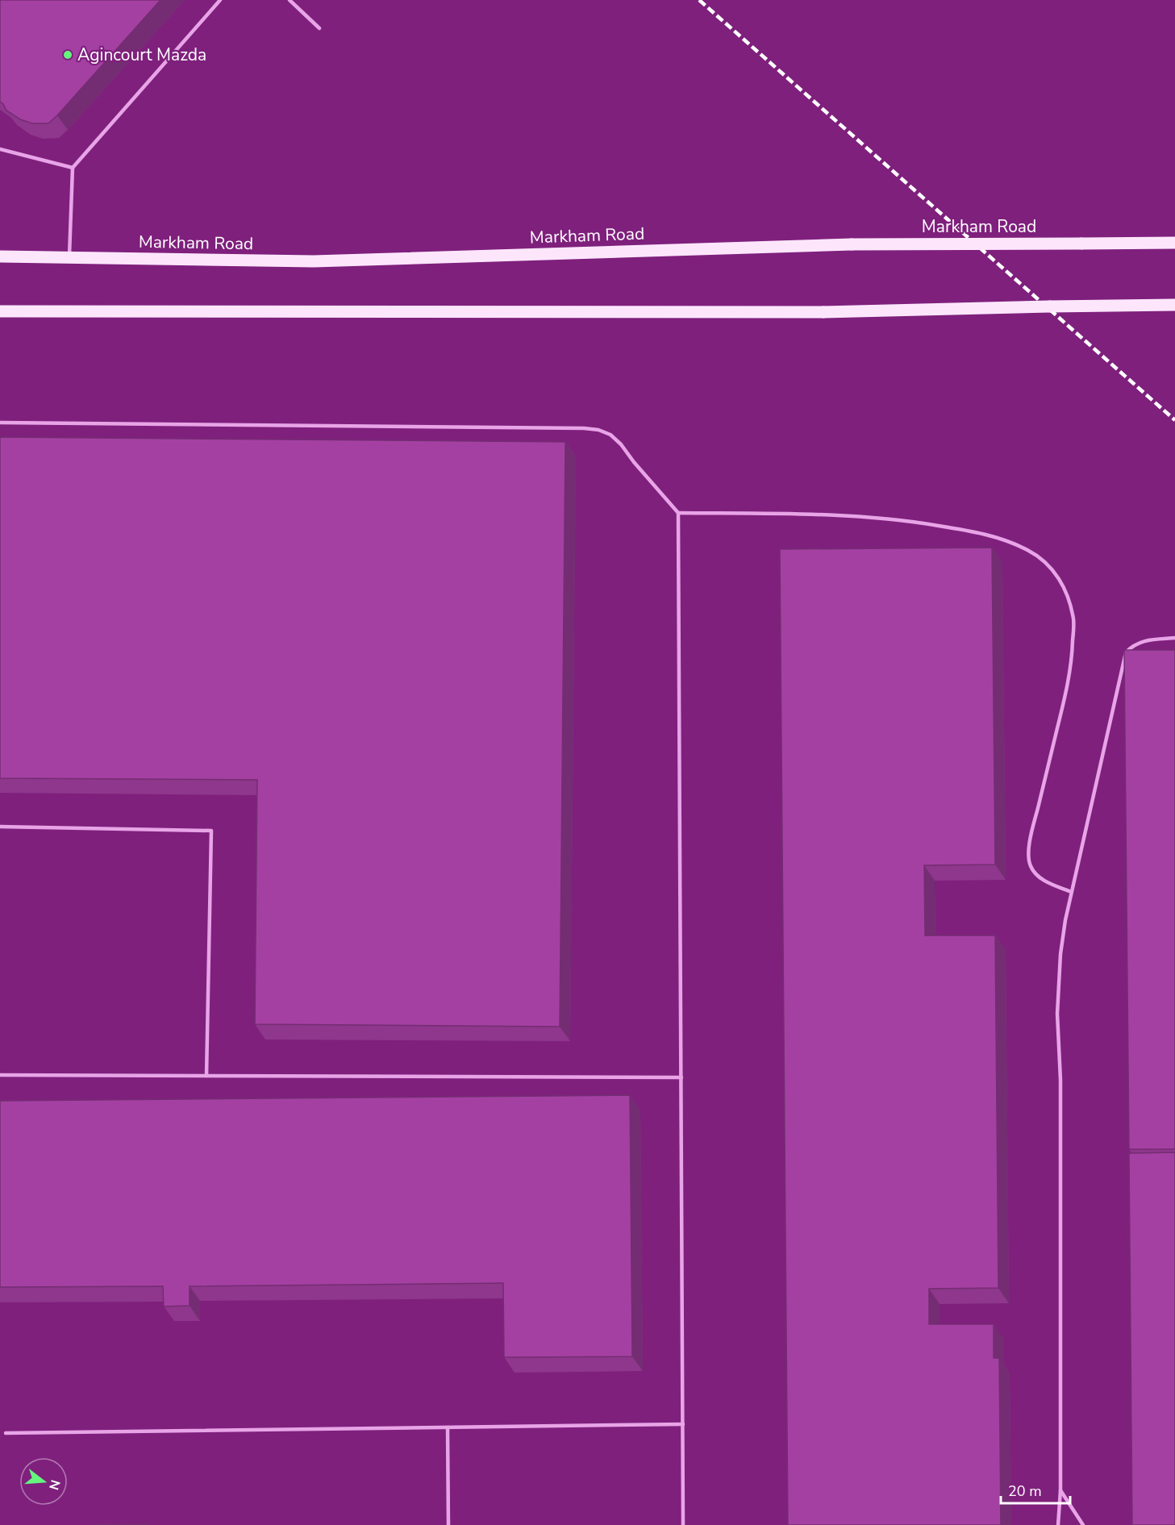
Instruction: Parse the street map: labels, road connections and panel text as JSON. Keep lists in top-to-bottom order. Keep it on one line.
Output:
{"streets":{"main road":["Markham Road"]},"places":["Agincourt Mazda"],"scale_bar":"20 m","north":"right"}
